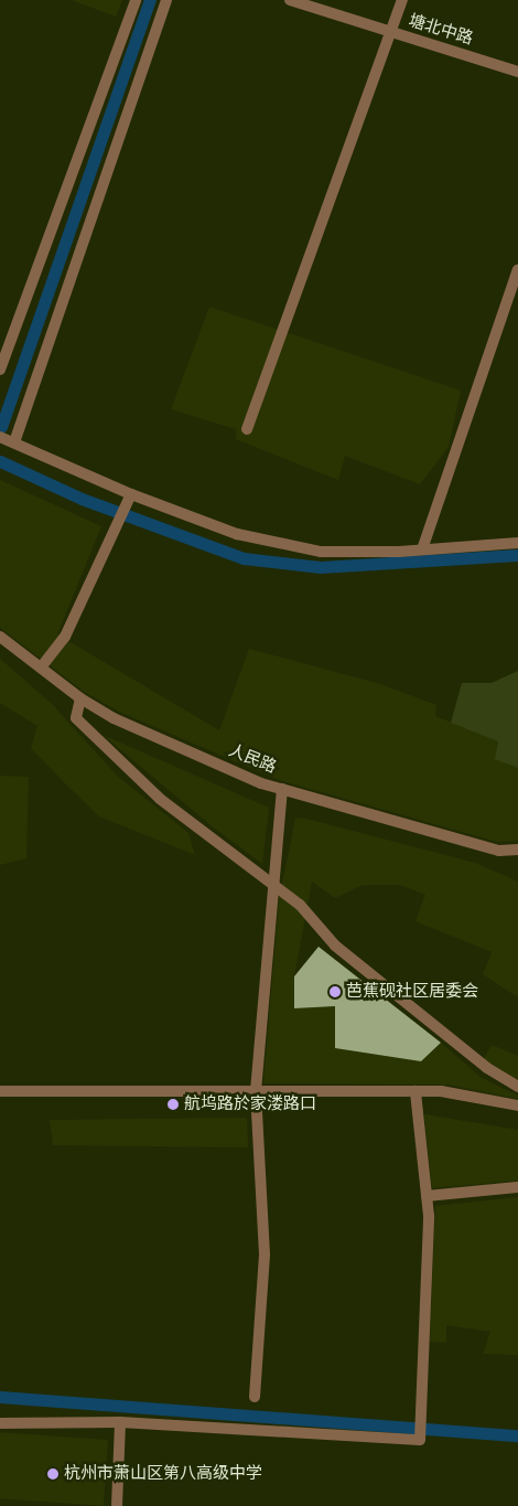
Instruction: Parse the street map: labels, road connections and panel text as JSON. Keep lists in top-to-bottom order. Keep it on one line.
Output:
{"streets":{"street":["塘北中路","人民路"]},"places":["芭蕉砚社区居委会","航坞路於家溇路口","杭州市萧山区第八高级中学"]}
